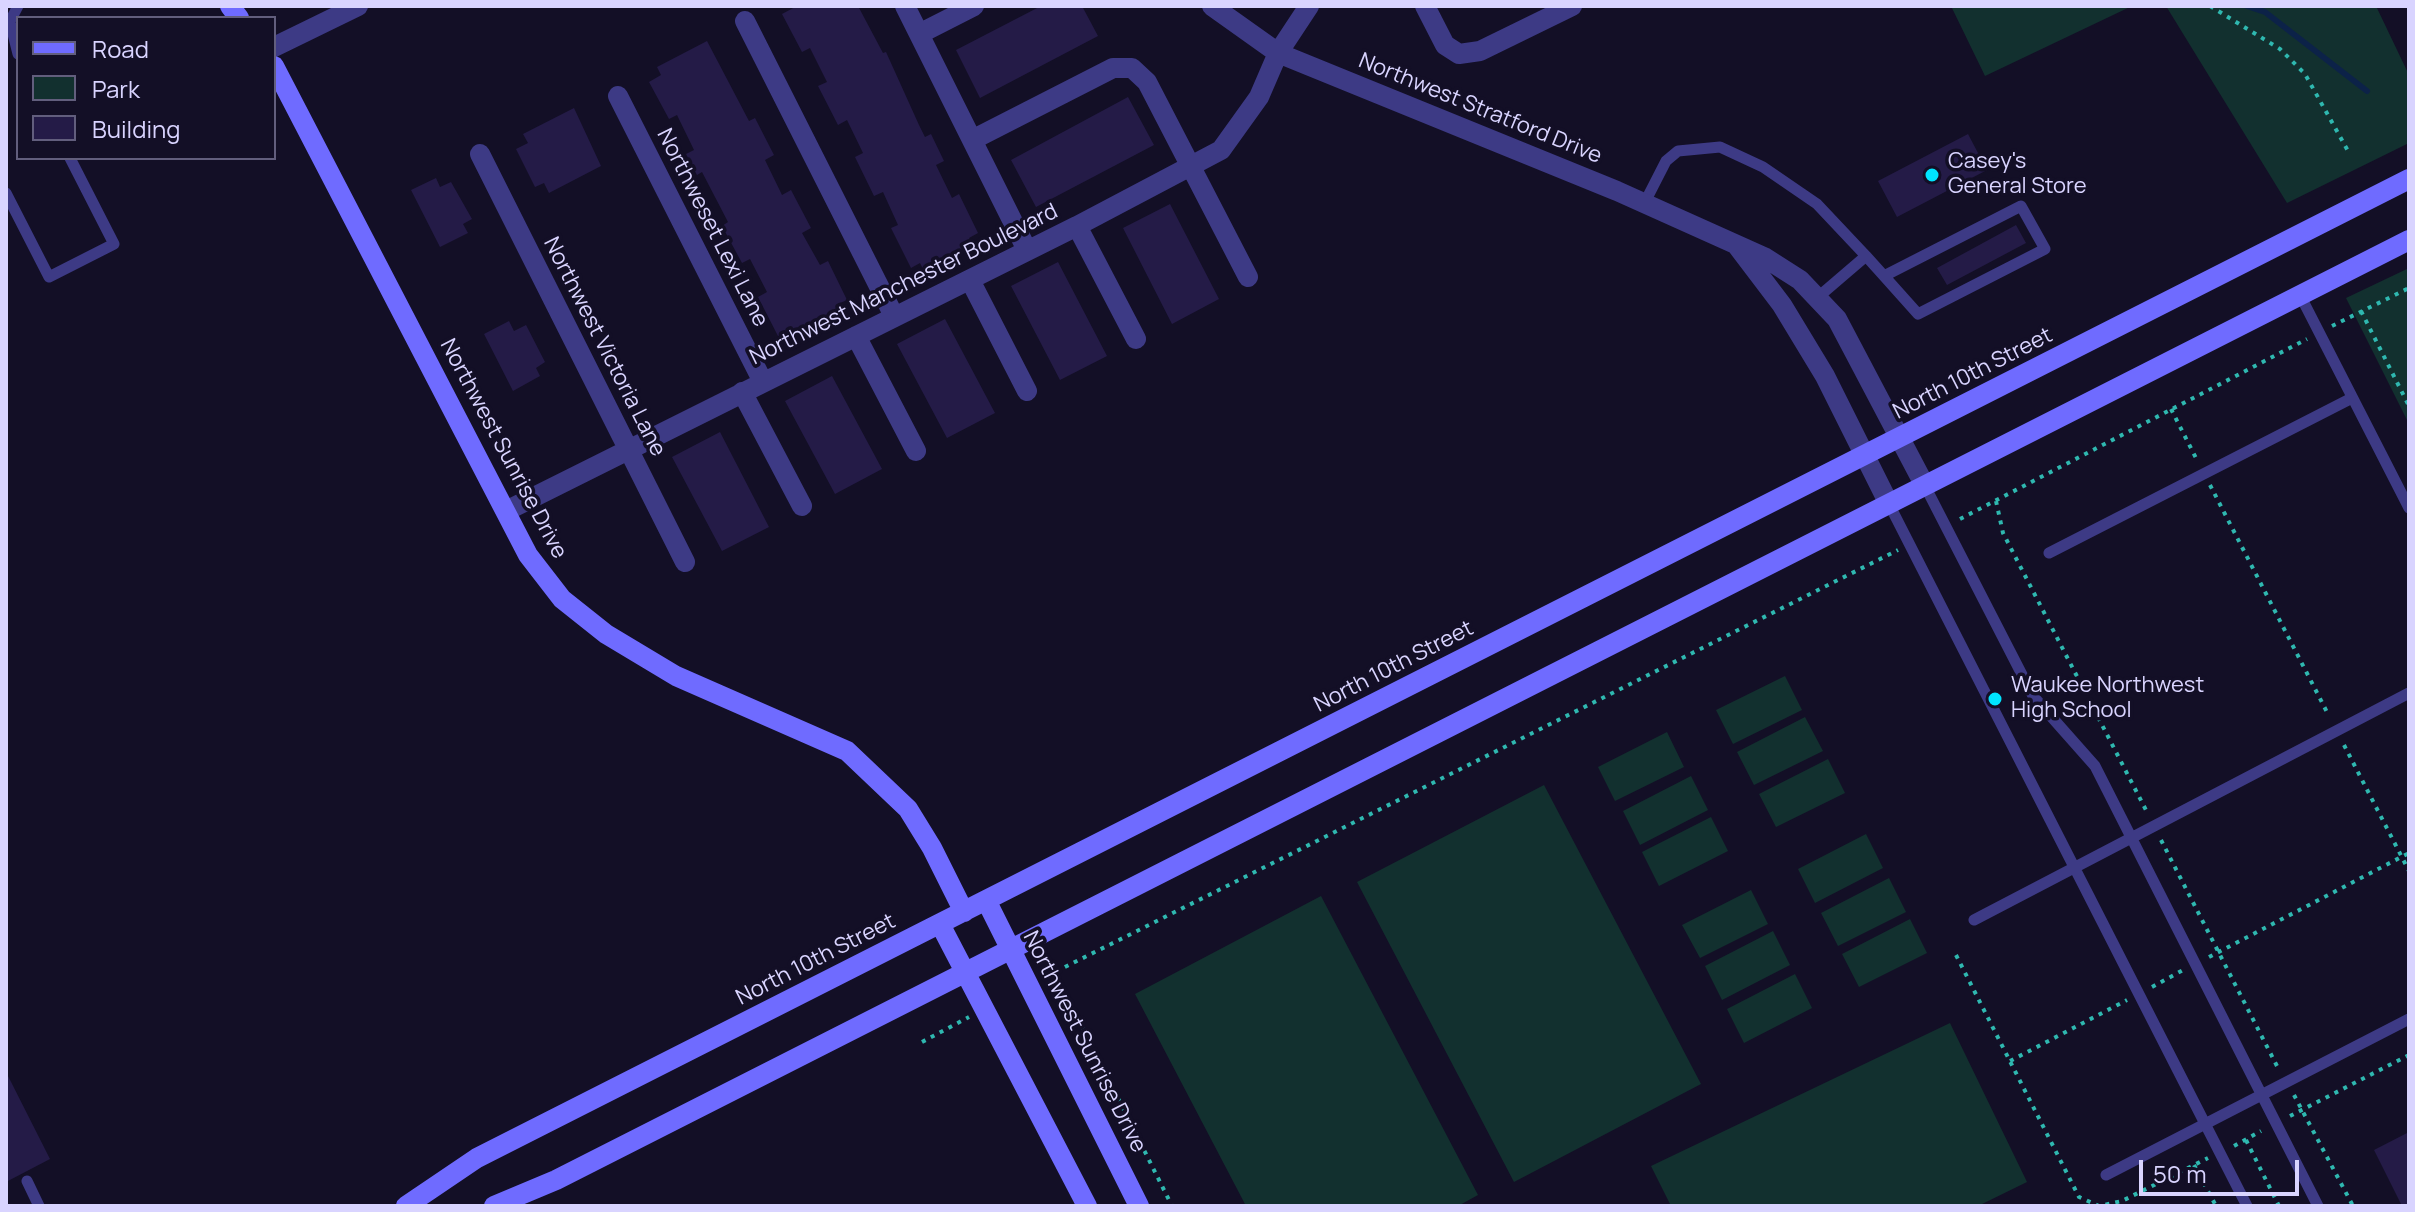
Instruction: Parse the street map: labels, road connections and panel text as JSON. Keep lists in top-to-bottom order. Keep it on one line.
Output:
{"streets":{"main road":["North 10th Street","Northwest Sunrise Drive"],"street":["Northwest Stratford Drive","Northweset Lexi Lane","Northwest Manchester Boulevard","Northwest Victoria Lane"]},"crossings":[["Northwest Stratford Drive","Northwest Manchester Boulevard"],["Northwest Stratford Drive","North 10th Street"],["Northweset Lexi Lane","Northwest Manchester Boulevard"],["Northwest Manchester Boulevard","Northwest Victoria Lane"],["Northwest Manchester Boulevard","Northwest Sunrise Drive"],["North 10th Street","Northwest Sunrise Drive"]],"places":["Casey's General Store","Waukee Northwest High School"],"legend":["Road","Park","Building"],"scale_bar":"50 m"}
